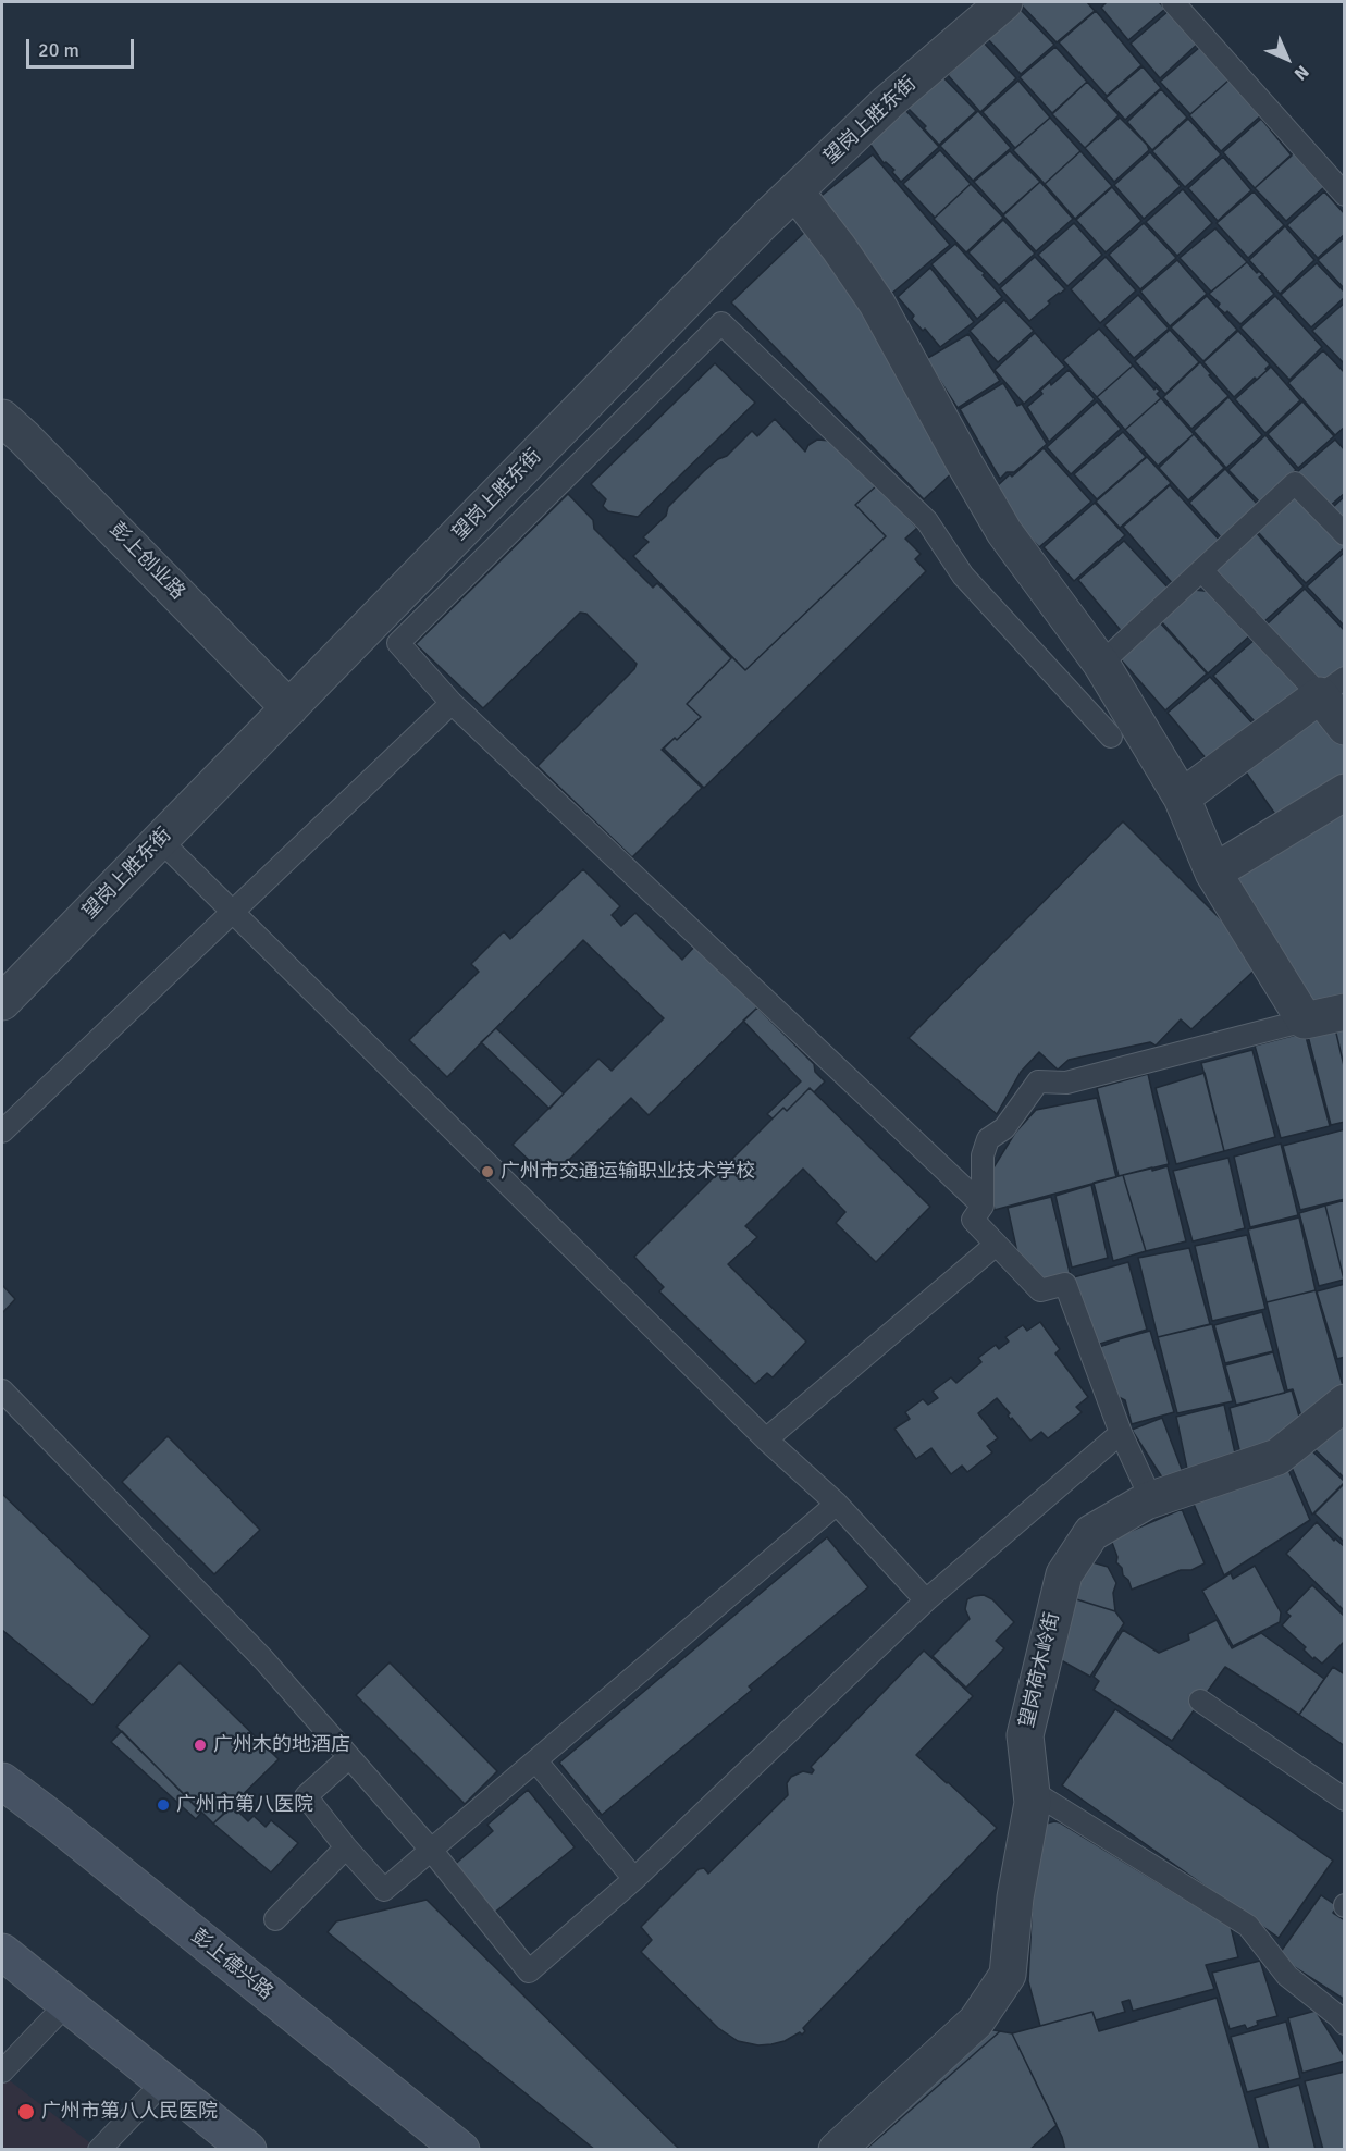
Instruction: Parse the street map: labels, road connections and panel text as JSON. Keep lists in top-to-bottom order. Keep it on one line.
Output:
{"streets":{"street":["望岗上胜东街","彭上创业路","望岗荷木岭街","彭上德兴路"]},"crossings":[["望岗上胜东街","彭上创业路"]],"places":["广州市交通运输职业技术学校","广州木的地酒店","广州市第八医院","广州市第八人民医院"],"scale_bar":"20 m","north":"bottom right"}
